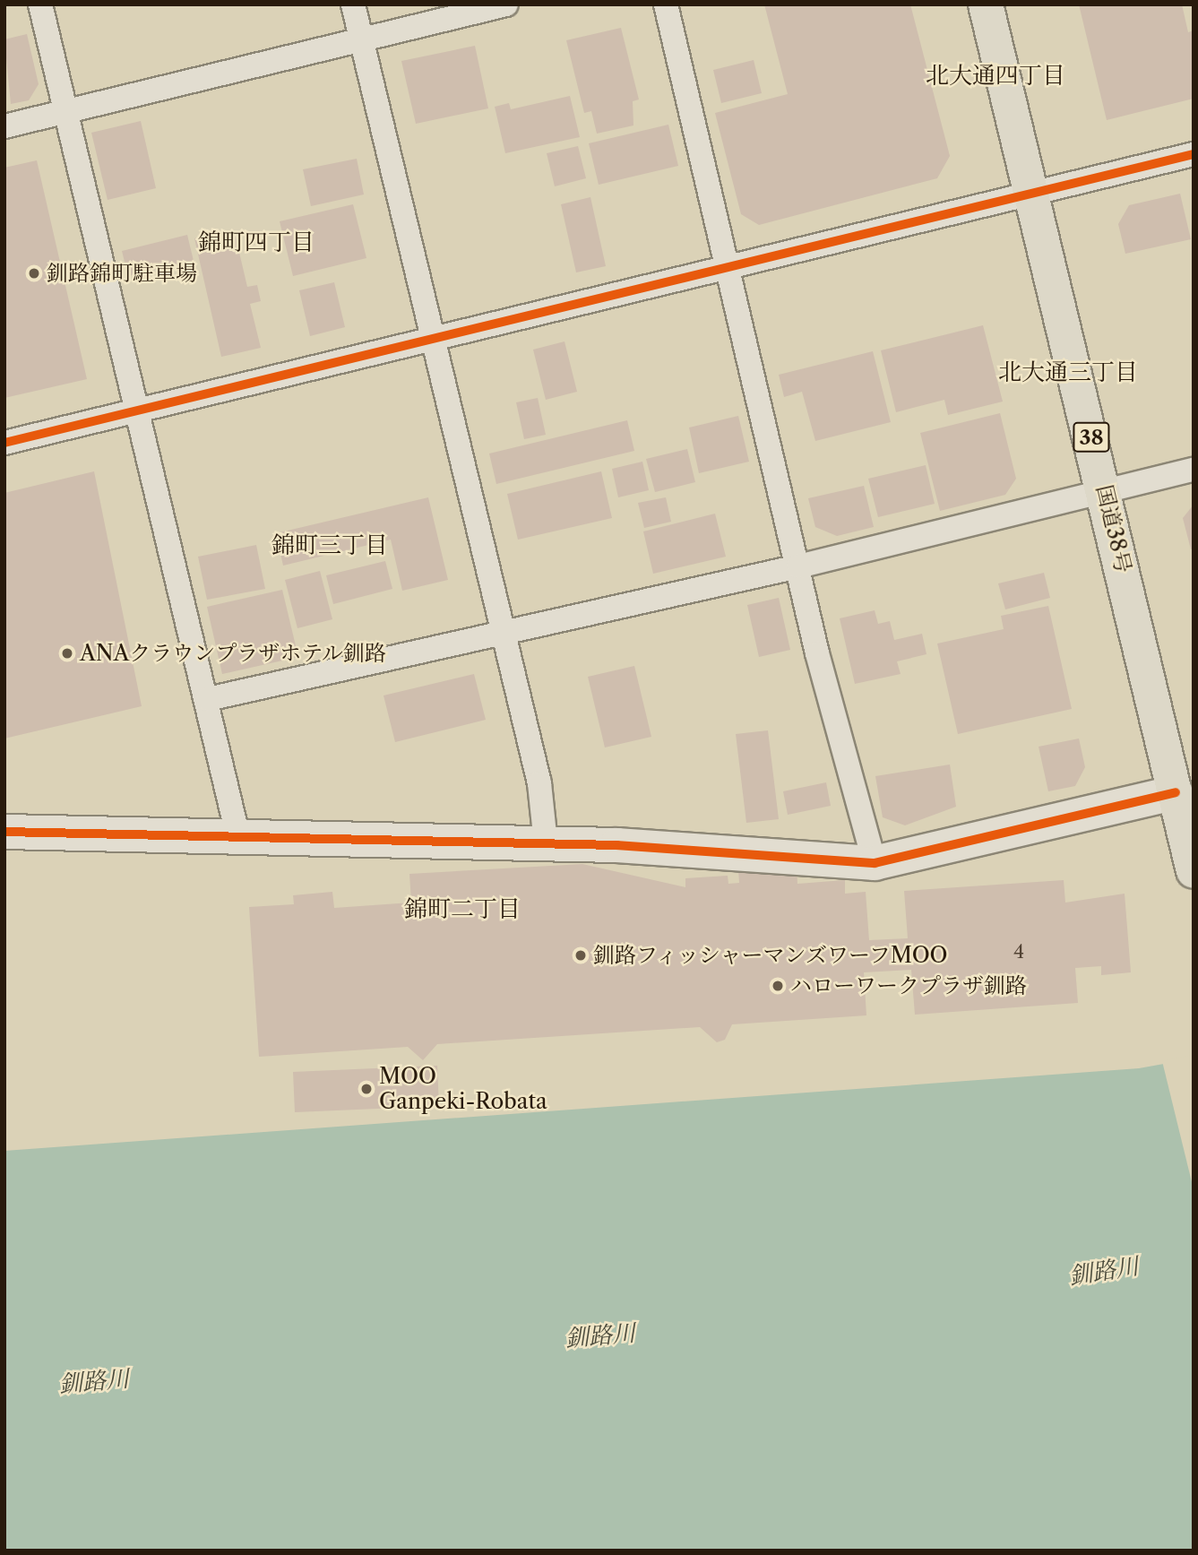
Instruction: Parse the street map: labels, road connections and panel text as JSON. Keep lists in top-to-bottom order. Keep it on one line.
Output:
{"streets":{"highway":["38","国道38号"]},"districts":["北大通四丁目","錦町四丁目","北大通三丁目","錦町三丁目","錦町二丁目"],"water":["釧路川"],"places":["釧路錦町駐車場","ANAクラウンプラザホテル釧路","釧路フィッシャーマンズワーフMOO","ハローワークプラザ釧路","MOO Ganpeki-Robata"],"house_numbers":["4"]}
